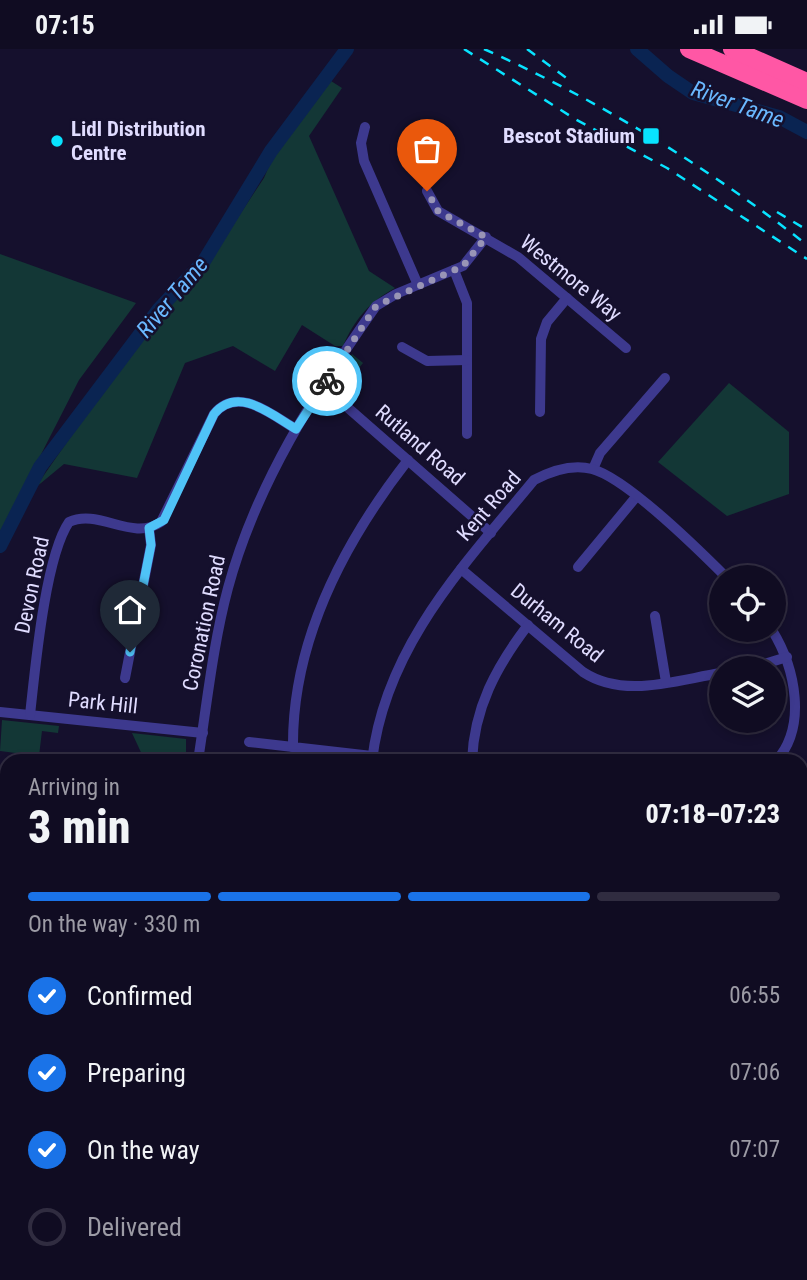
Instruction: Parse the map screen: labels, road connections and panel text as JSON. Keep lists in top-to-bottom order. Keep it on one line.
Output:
{"streets":{"street":["Westmore Way","Rutland Road","Kent Road","Devon Road","Coronation Road","Durham Road","Park Hill"]},"crossings":[["Rutland Road","Kent Road"],["Rutland Road","Coronation Road"],["Kent Road","Durham Road"],["Devon Road","Park Hill"],["Coronation Road","Park Hill"]],"water":["River Tame"],"places":{"transit":["Bescot Stadium"],"other":["Lidl Distribution Centre"]},"page":{"status":"07:15","heading":["3 min","Arriving in","07:18–07:23"],"bar":"On the way · 330 m","list":[["Confirmed","06:55"],["Preparing","07:06"],["On the way","07:07"],"Delivered"]}}
